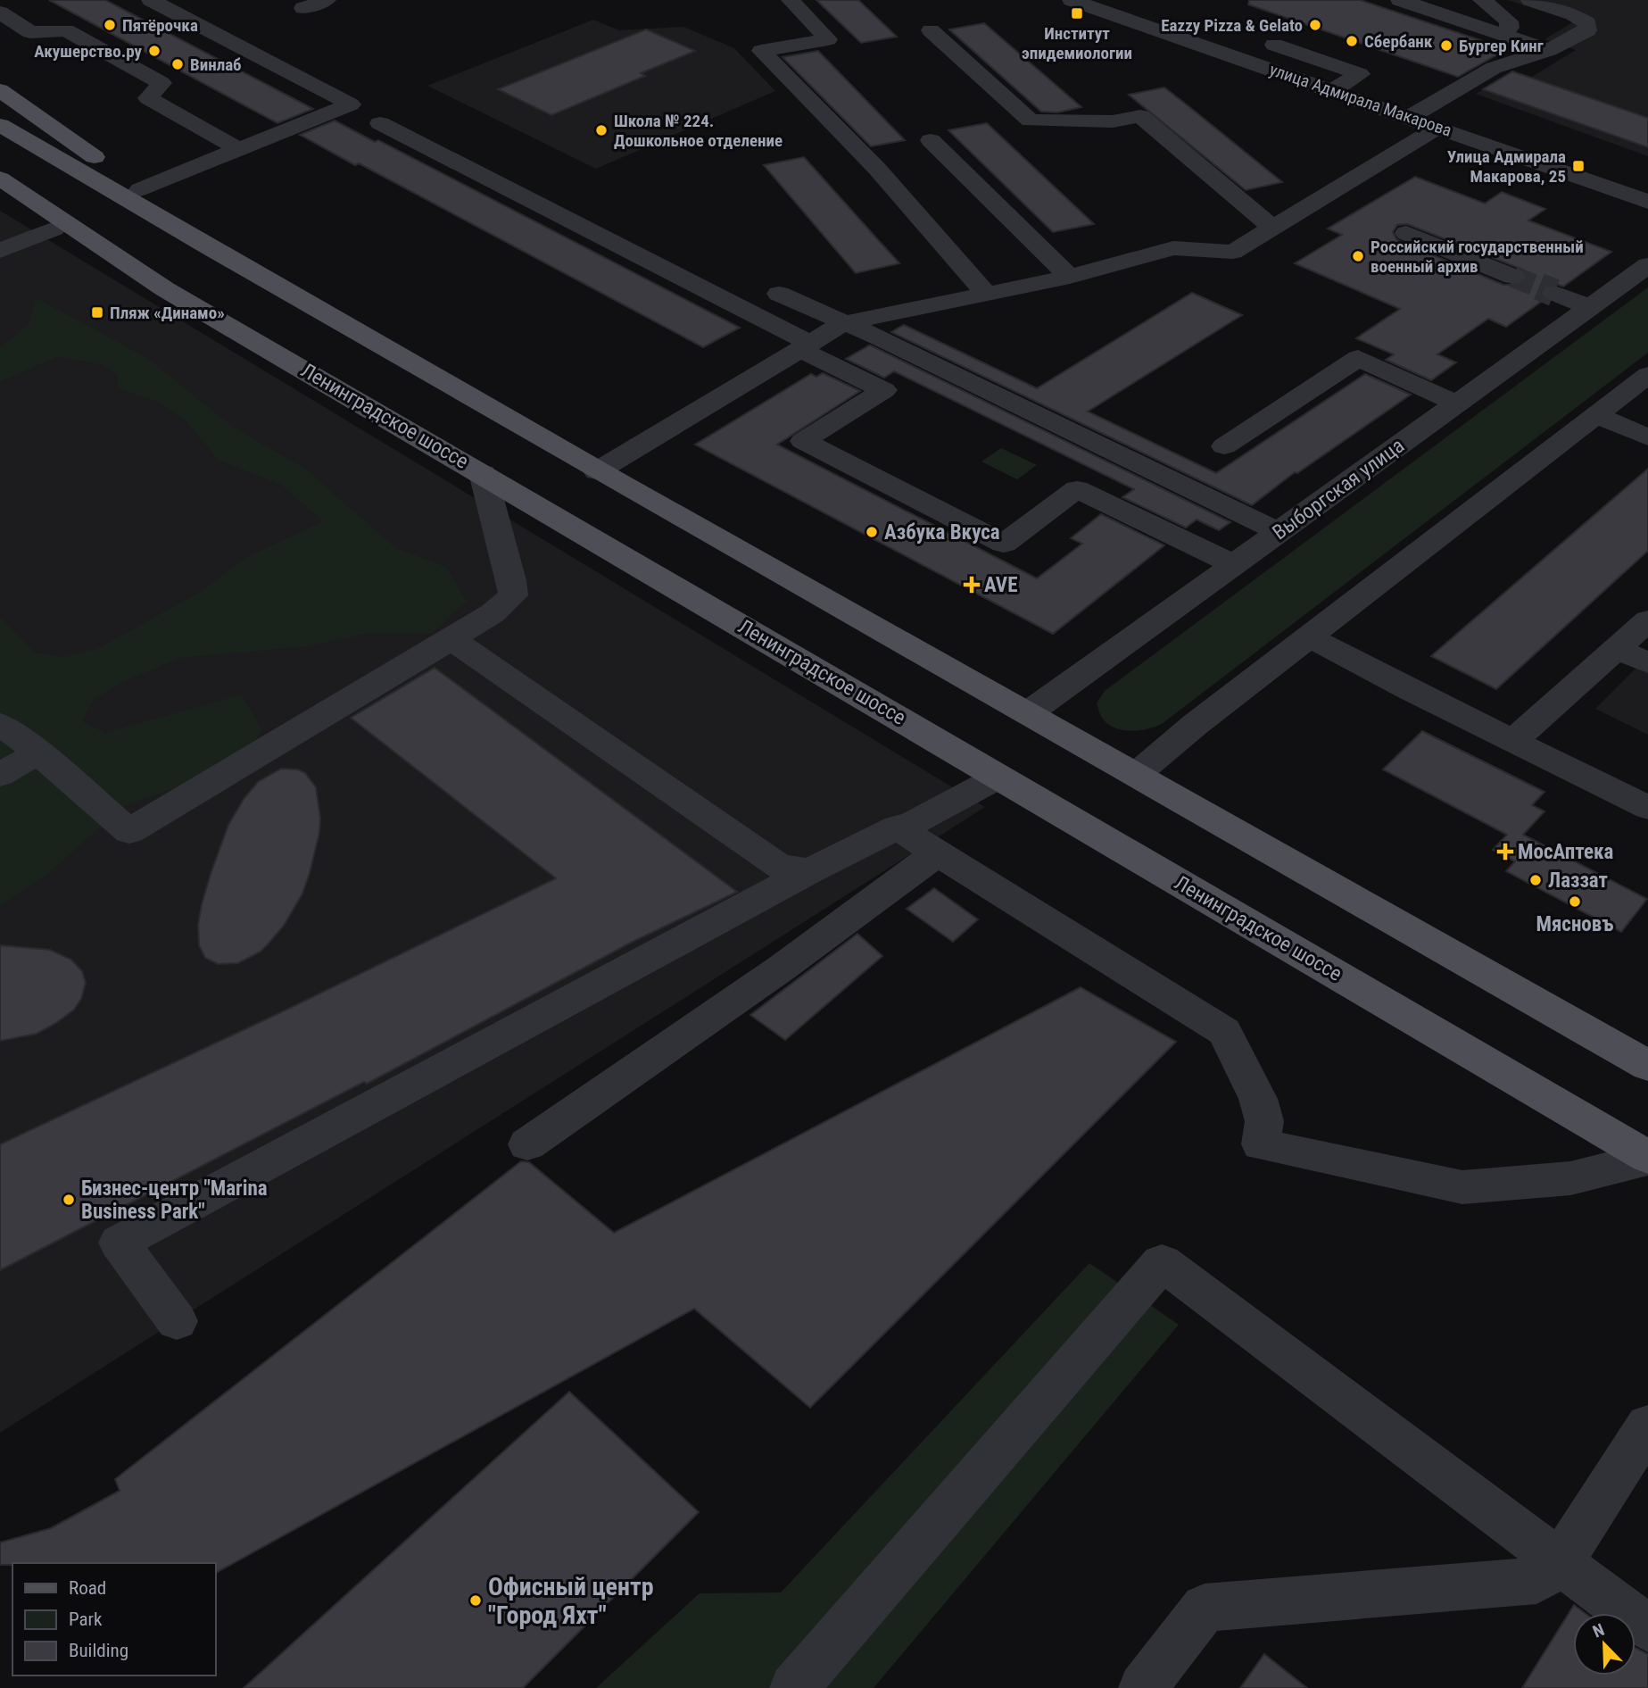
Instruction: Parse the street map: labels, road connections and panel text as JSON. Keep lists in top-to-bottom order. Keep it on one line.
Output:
{"streets":{"main road":["Ленинградское шоссе"],"street":["улица Адмирала Макарова","Выборгская улица"]},"places":{"transit":["Институт эпидемиологии","Улица Адмирала Макарова, 25","Пляж «Динамо»"],"other":["Пятёрочка","Eazzy Pizza & Gelato","Сбербанк","Бургер Кинг","Акушерство.ру","Винлаб","Школа № 224. Дошкольное отделение","Российский государственный военный архив","Азбука Вкуса","Лаззат","Мясновъ","Бизнес-центр \"Marina Business Park\"","Офисный центр \"Город Яхт\""],"health":["AVE","МосАптека"]},"legend":["Road","Park","Building"],"north":"top left"}
